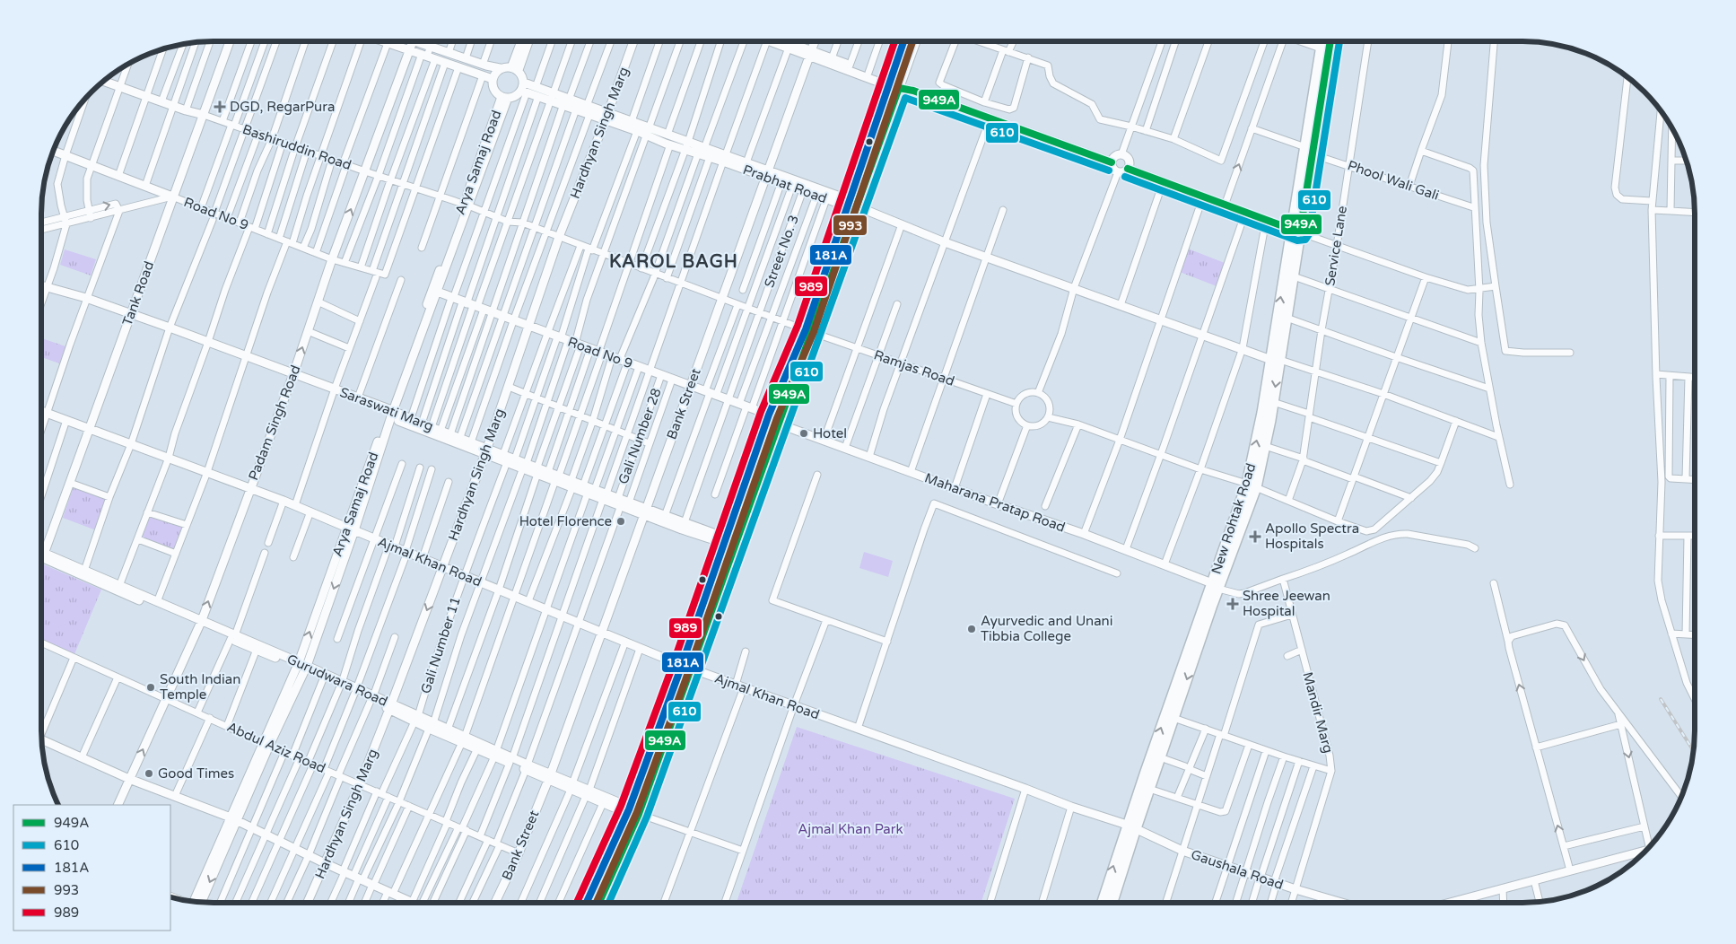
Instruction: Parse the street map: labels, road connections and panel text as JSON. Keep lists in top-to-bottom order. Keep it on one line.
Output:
{"streets":{"main road":["New Rohtak Road"],"street":["Hardhyan Singh Marg","Bashiruddin Road","Arya Samaj Road","Phool Wali Gali","Prabhat Road","Road No 9","Service Lane","Street No. 3","Tank Road","Ramjas Road","Bank Street","Saraswati Marg","Padam Singh Road","Gali Number 28","Maharana Pratap Road","Ajmal Khan Road","Gali Number 11","Gurudwara Road","Mandir Marg","Abdul Aziz Road","Gaushala Road"]},"crossings":[["Hardhyan Singh Marg","Bashiruddin Road"],["Hardhyan Singh Marg","Prabhat Road"],["Hardhyan Singh Marg","Road No 9"],["Hardhyan Singh Marg","Saraswati Marg"],["Hardhyan Singh Marg","Ajmal Khan Road"],["Hardhyan Singh Marg","Gurudwara Road"],["Hardhyan Singh Marg","Abdul Aziz Road"],["Bashiruddin Road","Arya Samaj Road"],["Bashiruddin Road","Road No 9"],["Bashiruddin Road","Tank Road"],["Bashiruddin Road","Ramjas Road"],["Bashiruddin Road","Padam Singh Road"],["Bashiruddin Road","Gali Number 11"],["Arya Samaj Road","Road No 9"],["Arya Samaj Road","Saraswati Marg"],["Arya Samaj Road","Ajmal Khan Road"],["Arya Samaj Road","Gurudwara Road"],["Arya Samaj Road","Abdul Aziz Road"],["Phool Wali Gali","Service Lane"],["Phool Wali Gali","New Rohtak Road"],["Prabhat Road","Street No. 3"],["Prabhat Road","Bank Street"],["Road No 9","Street No. 3"],["Road No 9","Tank Road"],["Road No 9","Bank Street"],["Road No 9","Padam Singh Road"],["Road No 9","Gali Number 28"],["Road No 9","Gali Number 11"],["Street No. 3","Ramjas Road"],["Street No. 3","Saraswati Marg"],["Tank Road","Saraswati Marg"],["Tank Road","Ajmal Khan Road"],["Ramjas Road","Bank Street"],["Bank Street","Saraswati Marg"],["Bank Street","Ajmal Khan Road"],["Bank Street","Gurudwara Road"],["Bank Street","Abdul Aziz Road"],["Saraswati Marg","Padam Singh Road"],["Saraswati Marg","Gali Number 28"],["Saraswati Marg","Gali Number 11"],["Padam Singh Road","Ajmal Khan Road"],["Padam Singh Road","Gurudwara Road"],["Padam Singh Road","Abdul Aziz Road"],["Gali Number 28","Ajmal Khan Road"],["Gali Number 28","Gurudwara Road"],["Gali Number 28","Abdul Aziz Road"],["Maharana Pratap Road","New Rohtak Road"],["New Rohtak Road","Ajmal Khan Road"],["New Rohtak Road","Gaushala Road"],["Ajmal Khan Road","Gali Number 11"],["Ajmal Khan Road","Gaushala Road"],["Gali Number 11","Gurudwara Road"],["Gali Number 11","Abdul Aziz Road"],["Mandir Marg","Gaushala Road"]],"districts":["KAROL BAGH"],"parks":["Ajmal Khan Park"],"places":{"health":["DGD, RegarPura","Apollo Spectra Hospitals","Shree Jeewan Hospital"],"other":["Hotel","Hotel Florence","Ayurvedic and Unani Tibbia College","South Indian Temple","Good Times"]},"lines":["transit line 949A","transit line 610","transit line 181A","transit line 993","transit line 989"],"legend":["949A","610","181A","993","989"]}
